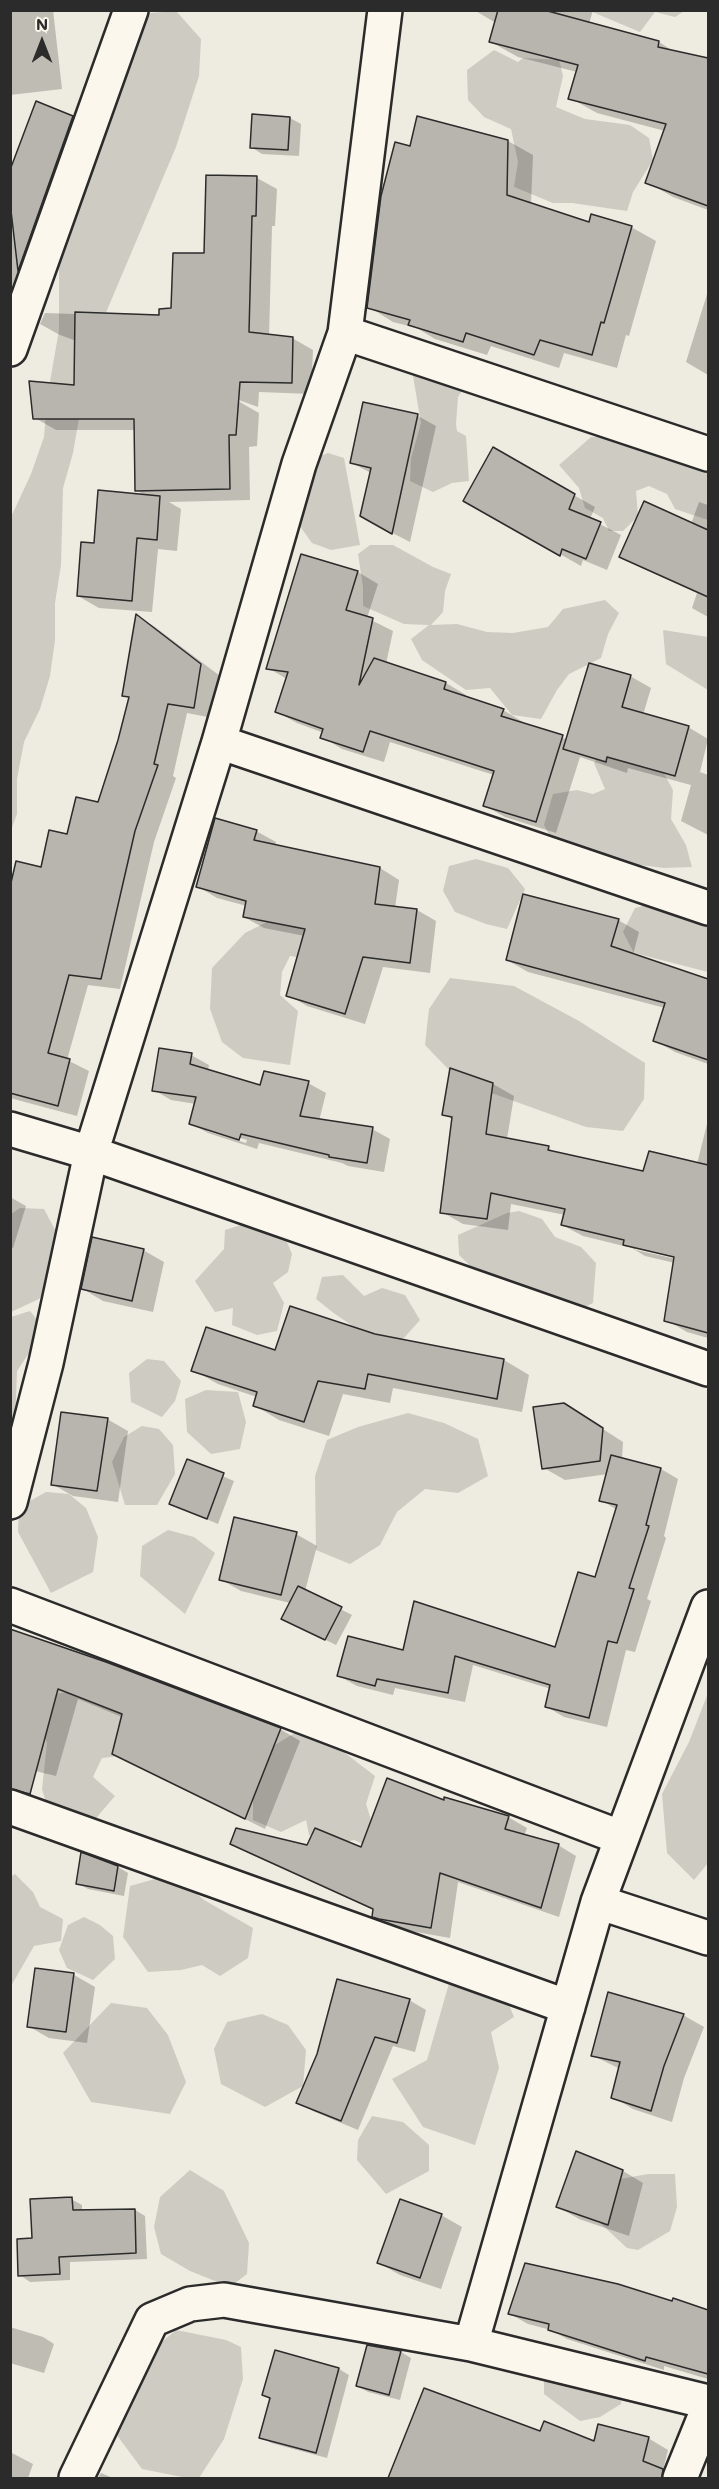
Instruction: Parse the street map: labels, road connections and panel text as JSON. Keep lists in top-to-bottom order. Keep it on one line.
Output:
{"north":"top"}
